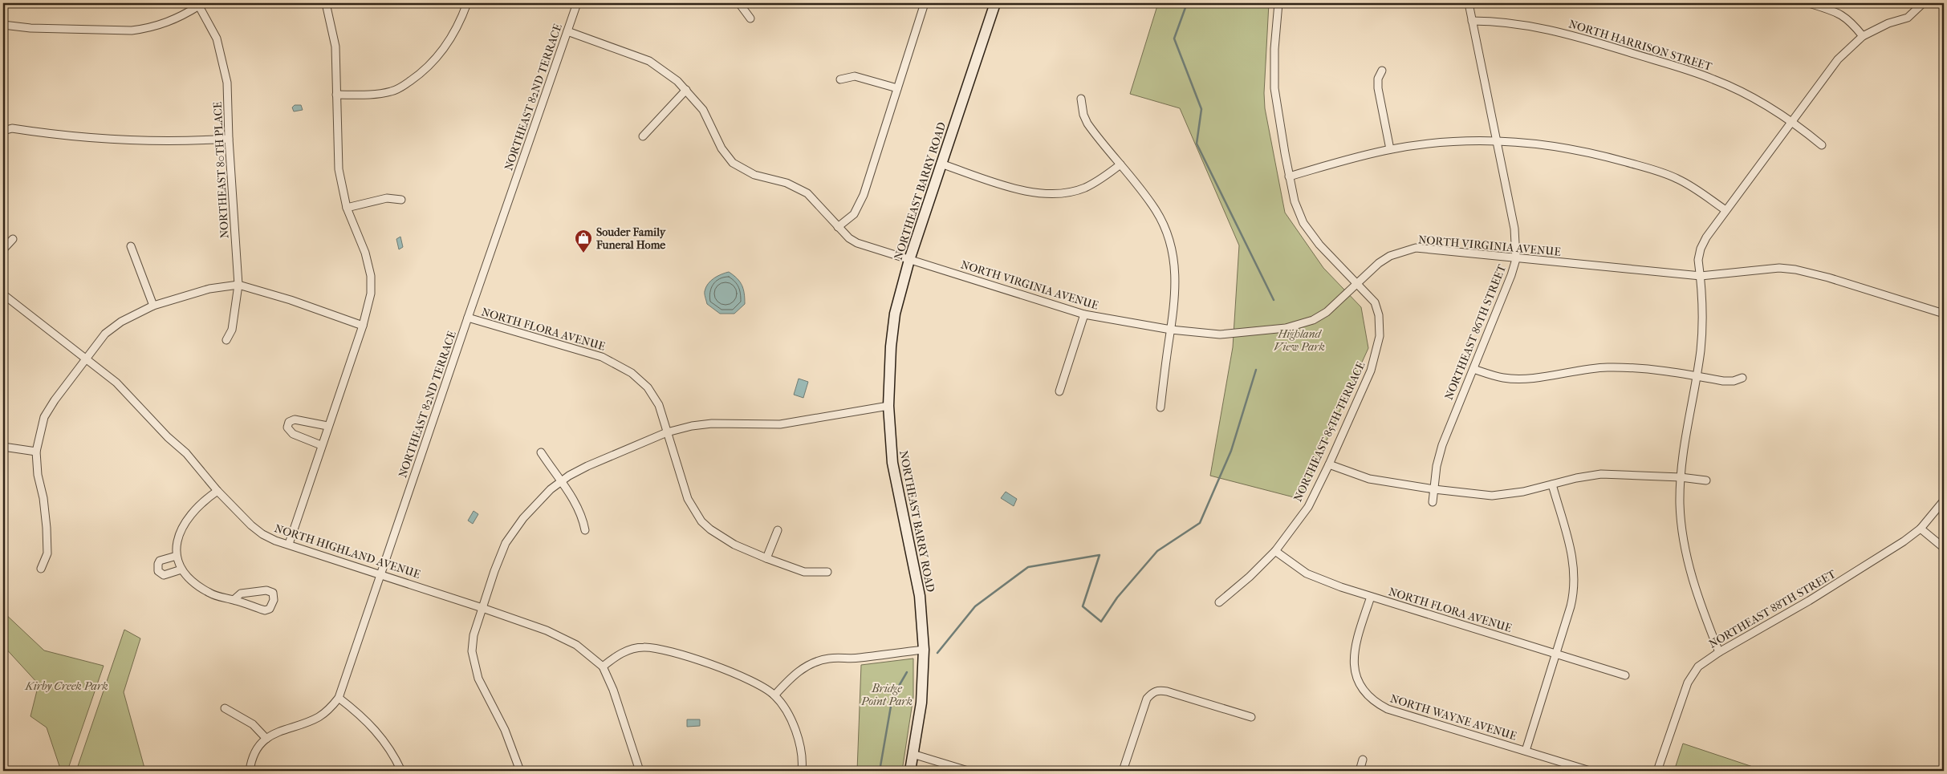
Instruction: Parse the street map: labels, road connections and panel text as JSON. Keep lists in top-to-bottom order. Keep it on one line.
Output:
{"streets":{"main road":["NORTHEAST BARRY ROAD"],"street":["NORTH HARRISON STREET","NORTHEAST 82ND TERRACE","NORTHEAST 80TH PLACE","NORTH VIRGINIA AVENUE","NORTH FLORA AVENUE","NORTHEAST 86TH STREET","NORTHEAST 85TH TERRACE","NORTH HIGHLAND AVENUE","NORTHEAST 88TH STREET","NORTH WAYNE AVENUE"]},"crossings":[["NORTH HARRISON STREET","NORTHEAST 86TH STREET"],["NORTHEAST 82ND TERRACE","NORTH VIRGINIA AVENUE"],["NORTHEAST 82ND TERRACE","NORTH FLORA AVENUE"],["NORTHEAST 82ND TERRACE","NORTH HIGHLAND AVENUE"],["NORTHEAST BARRY ROAD","NORTH VIRGINIA AVENUE"],["NORTH VIRGINIA AVENUE","NORTHEAST 86TH STREET"],["NORTH VIRGINIA AVENUE","NORTHEAST 85TH TERRACE"],["NORTH FLORA AVENUE","NORTHEAST 85TH TERRACE"],["NORTH FLORA AVENUE","NORTH WAYNE AVENUE"]],"parks":["Highland View Park","Kirby Creek Park","Bridge Point Park"],"places":{"shop":["Souder Family Funeral Home"]}}
